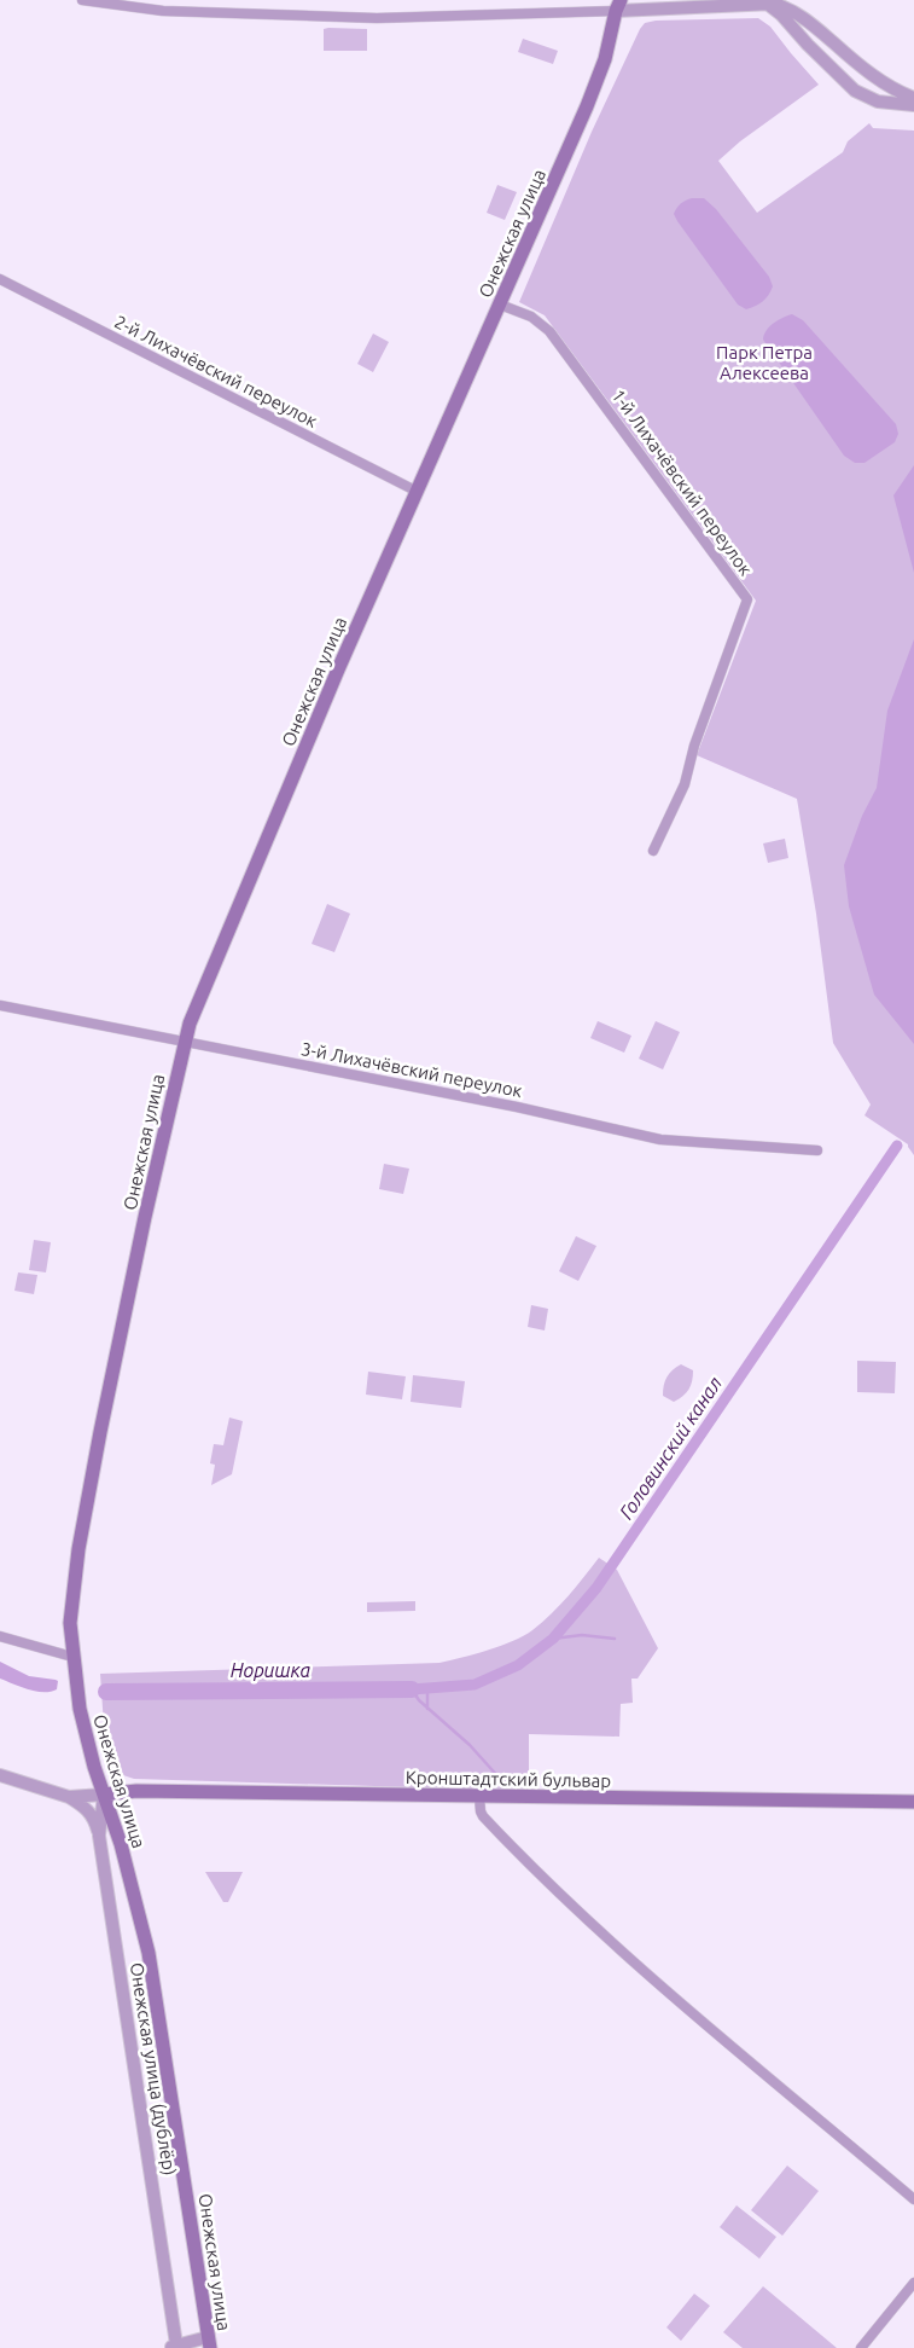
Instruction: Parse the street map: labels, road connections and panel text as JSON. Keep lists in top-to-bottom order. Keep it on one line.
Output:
{"streets":{"main road":["Онежская улица","Кронштадтский бульвар"],"street":["2-й Лихачёвский переулок","1-й Лихачёвский переулок","3-й Лихачёвский переулок","Онежская улица (дублёр)"]},"crossings":[["Онежская улица","2-й Лихачёвский переулок"],["Онежская улица","1-й Лихачёвский переулок"],["Онежская улица","3-й Лихачёвский переулок"],["Онежская улица","Кронштадтский бульвар"],["Онежская улица","Онежская улица (дублёр)"],["Кронштадтский бульвар","Онежская улица (дублёр)"]],"water":["Головинский канал","Норишка"],"parks":["Парк Петра Алексеева"]}
